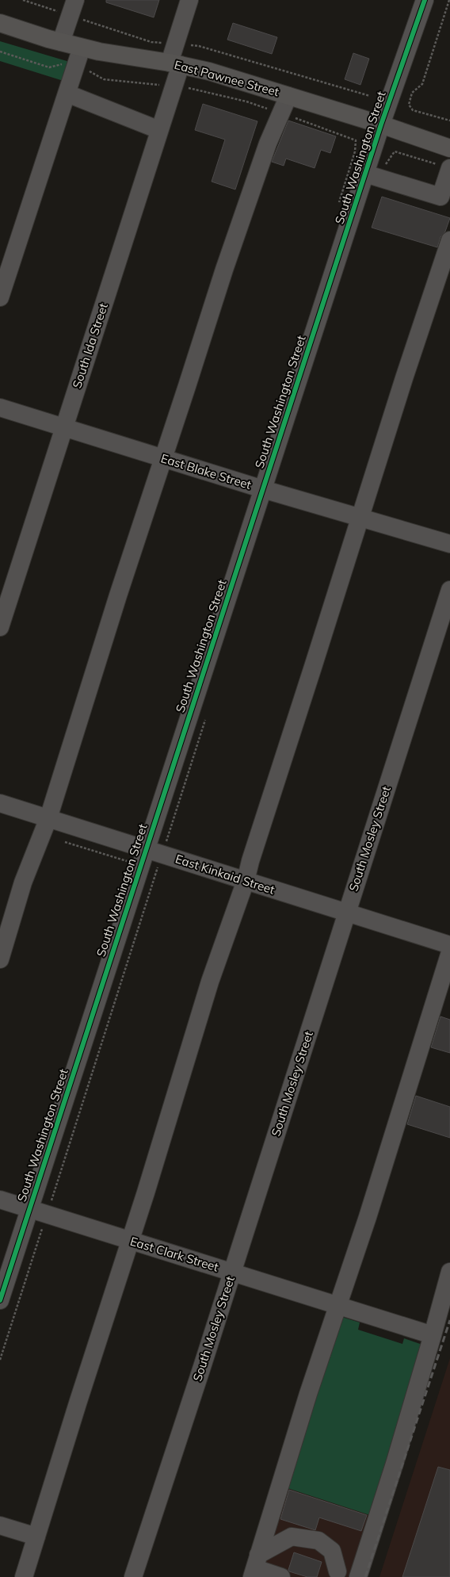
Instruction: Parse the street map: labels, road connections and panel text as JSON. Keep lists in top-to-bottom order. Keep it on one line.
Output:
{"streets":{"main road":["East Pawnee Street"],"street":["South Washington Street","South Ida Street","East Blake Street","South Mosley Street","East Kinkaid Street","East Clark Street"]},"crossings":[["East Pawnee Street","South Washington Street"],["East Pawnee Street","South Ida Street"],["South Washington Street","East Blake Street"],["South Washington Street","East Kinkaid Street"],["South Washington Street","East Clark Street"],["South Ida Street","East Blake Street"],["South Mosley Street","East Kinkaid Street"],["South Mosley Street","East Clark Street"]]}
